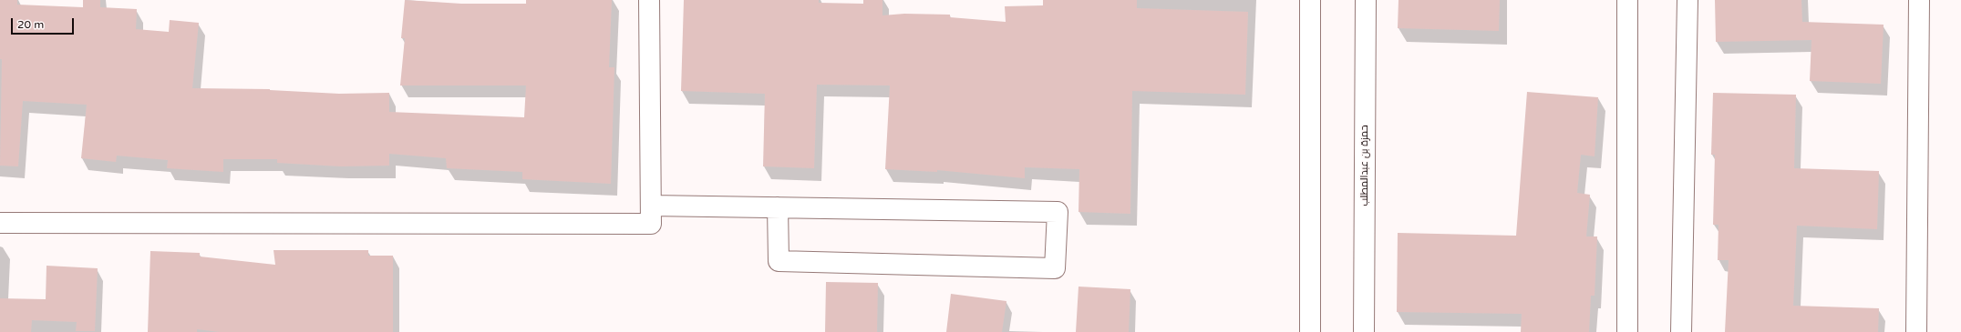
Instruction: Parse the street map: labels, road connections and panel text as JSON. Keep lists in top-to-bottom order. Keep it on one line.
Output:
{"streets":{"street":["حمزة بن عبدالمطلب"]},"scale_bar":"20 m"}
